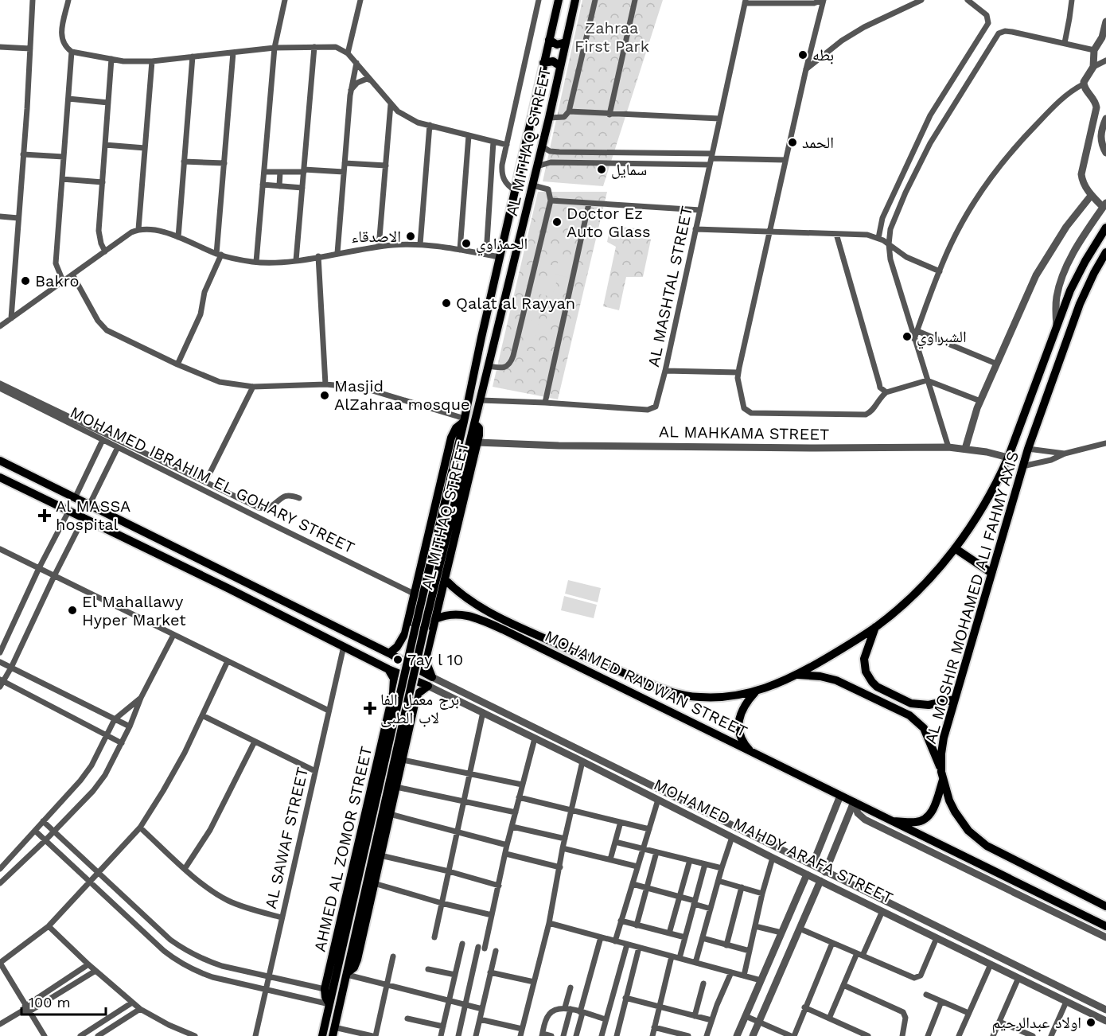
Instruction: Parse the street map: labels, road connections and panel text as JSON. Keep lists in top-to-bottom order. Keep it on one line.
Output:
{"streets":{"main road":["AL MITHAQ STREET","AL MOSHIR MOHAMED ALI FAHMY AXIS","MOHAMED RADWAN STREET","AHMED AL ZOMOR STREET"],"street":["AL MASHTAL STREET","AL MAHKAMA STREET","MOHAMED IBRAHIM EL GOHARY STREET","AL SAWAF STREET","MOHAMED MAHDY ARAFA STREET"]},"crossings":[["AL MITHAQ STREET","AL MASHTAL STREET"],["AL MITHAQ STREET","AL MAHKAMA STREET"],["AL MITHAQ STREET","MOHAMED IBRAHIM EL GOHARY STREET"],["AL MITHAQ STREET","MOHAMED RADWAN STREET"],["AL MITHAQ STREET","MOHAMED MAHDY ARAFA STREET"],["AL MAHKAMA STREET","AL MOSHIR MOHAMED ALI FAHMY AXIS"],["AL MOSHIR MOHAMED ALI FAHMY AXIS","MOHAMED RADWAN STREET"]],"parks":["Zahraa First Park"],"places":{"other":["بطه","الحمد","سمايل","Doctor Ez Auto Glass","الاصدقاء","الحمزاوي","Bakro","Qalat al Rayyan","الشبراوي","Masjid AlZahraa mosque","El Mahallawy Hyper Market","7ay l 10","اولاد عبدالرحيم"],"health":["Al MASSA hospital","برج معمل الفا لاب الطبى"]},"scale_bar":"100 m"}
